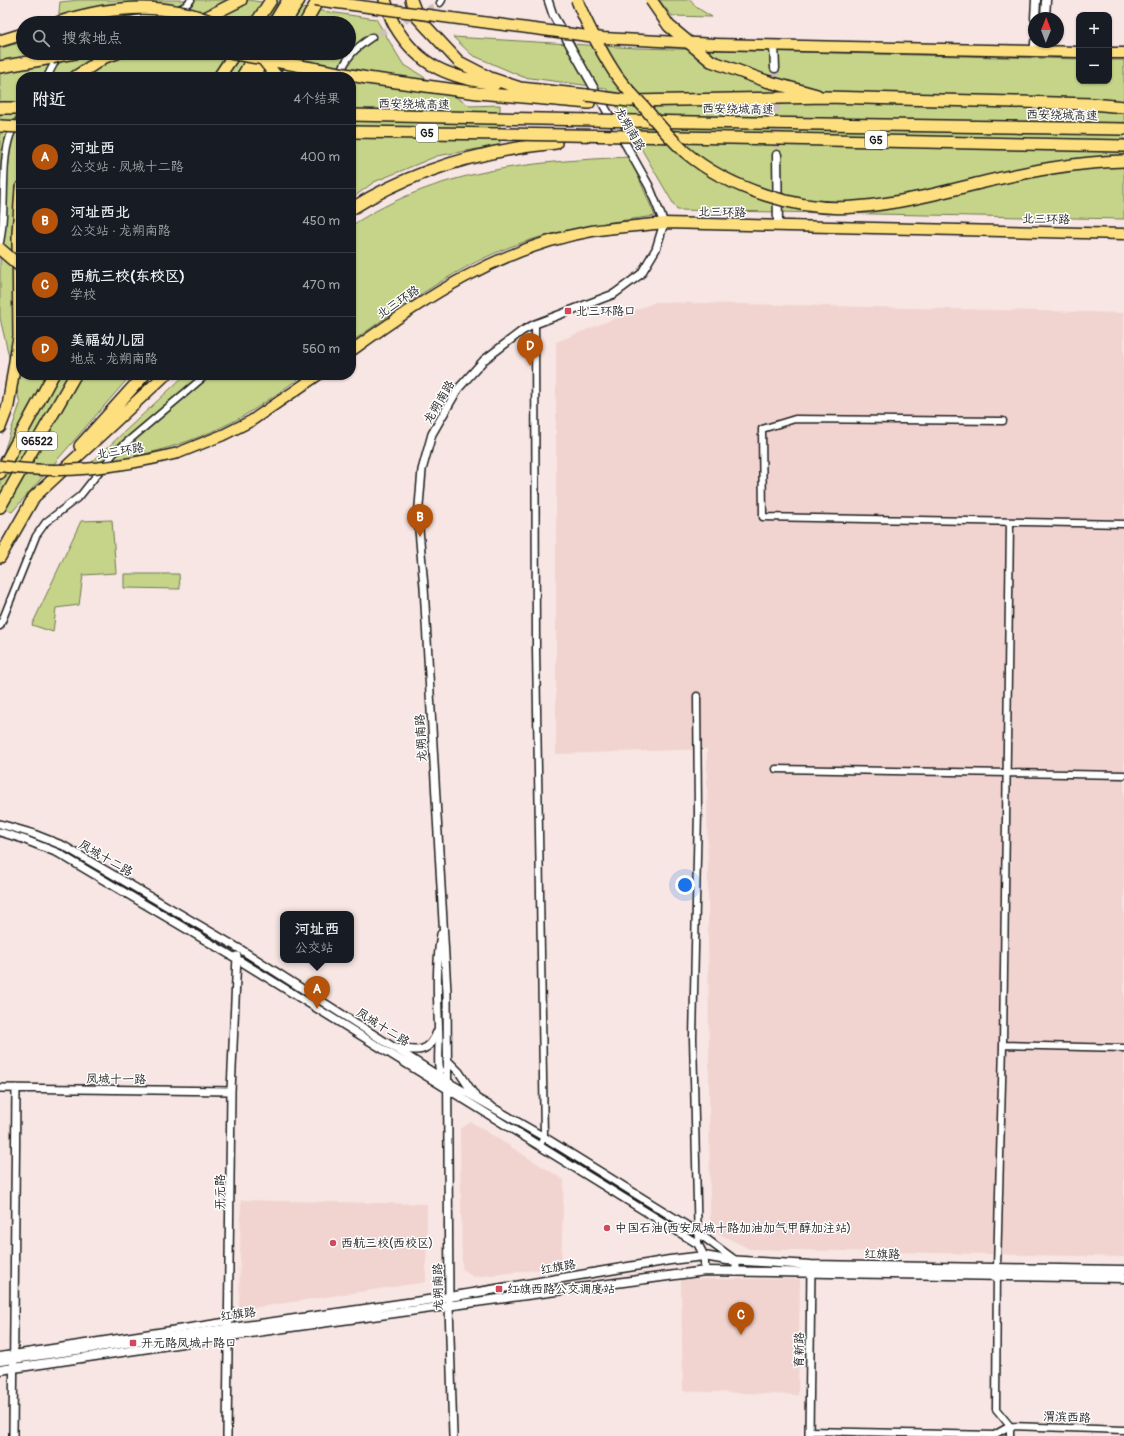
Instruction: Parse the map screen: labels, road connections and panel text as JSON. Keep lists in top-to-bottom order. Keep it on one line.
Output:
{"streets":{"highway":["西安绕城高速","G5","北三环路","G6522"],"main road":["红旗路"],"street":["龙朔南路","凤城十二路","凤城十一路","开元路","育新路","渭滨西路"]},"crossings":[["龙朔南路","北三环路"],["龙朔南路","凤城十二路"],["龙朔南路","红旗路"],["凤城十二路","开元路"],["凤城十二路","红旗路"],["凤城十一路","开元路"],["开元路","红旗路"],["红旗路","育新路"]],"places":{"transit":["北三环路口","红旗西路公交调度站","开元路凤城十路口"],"other":["中国石油(西安凤城十路加油加气甲醇加注站)","西航三校(西校区)"]},"north":"top","page":{"map_buttons":["+","−"],"search":"搜索地点","heading":["附近","4个结果"],"list":[{"mark":"A","name":"河址西","note":"公交站 · 凤城十二路","value":"400 m"},{"mark":"B","name":"河址西北","note":"公交站 · 龙朔南路","value":"450 m"},{"mark":"C","name":"西航三校(东校区)","note":"学校","value":"470 m"},{"mark":"D","name":"美福幼儿园","note":"地点 · 龙朔南路","value":"560 m"}],"pins":["D","B","A","C"],"popup":["河址西","公交站"]}}
